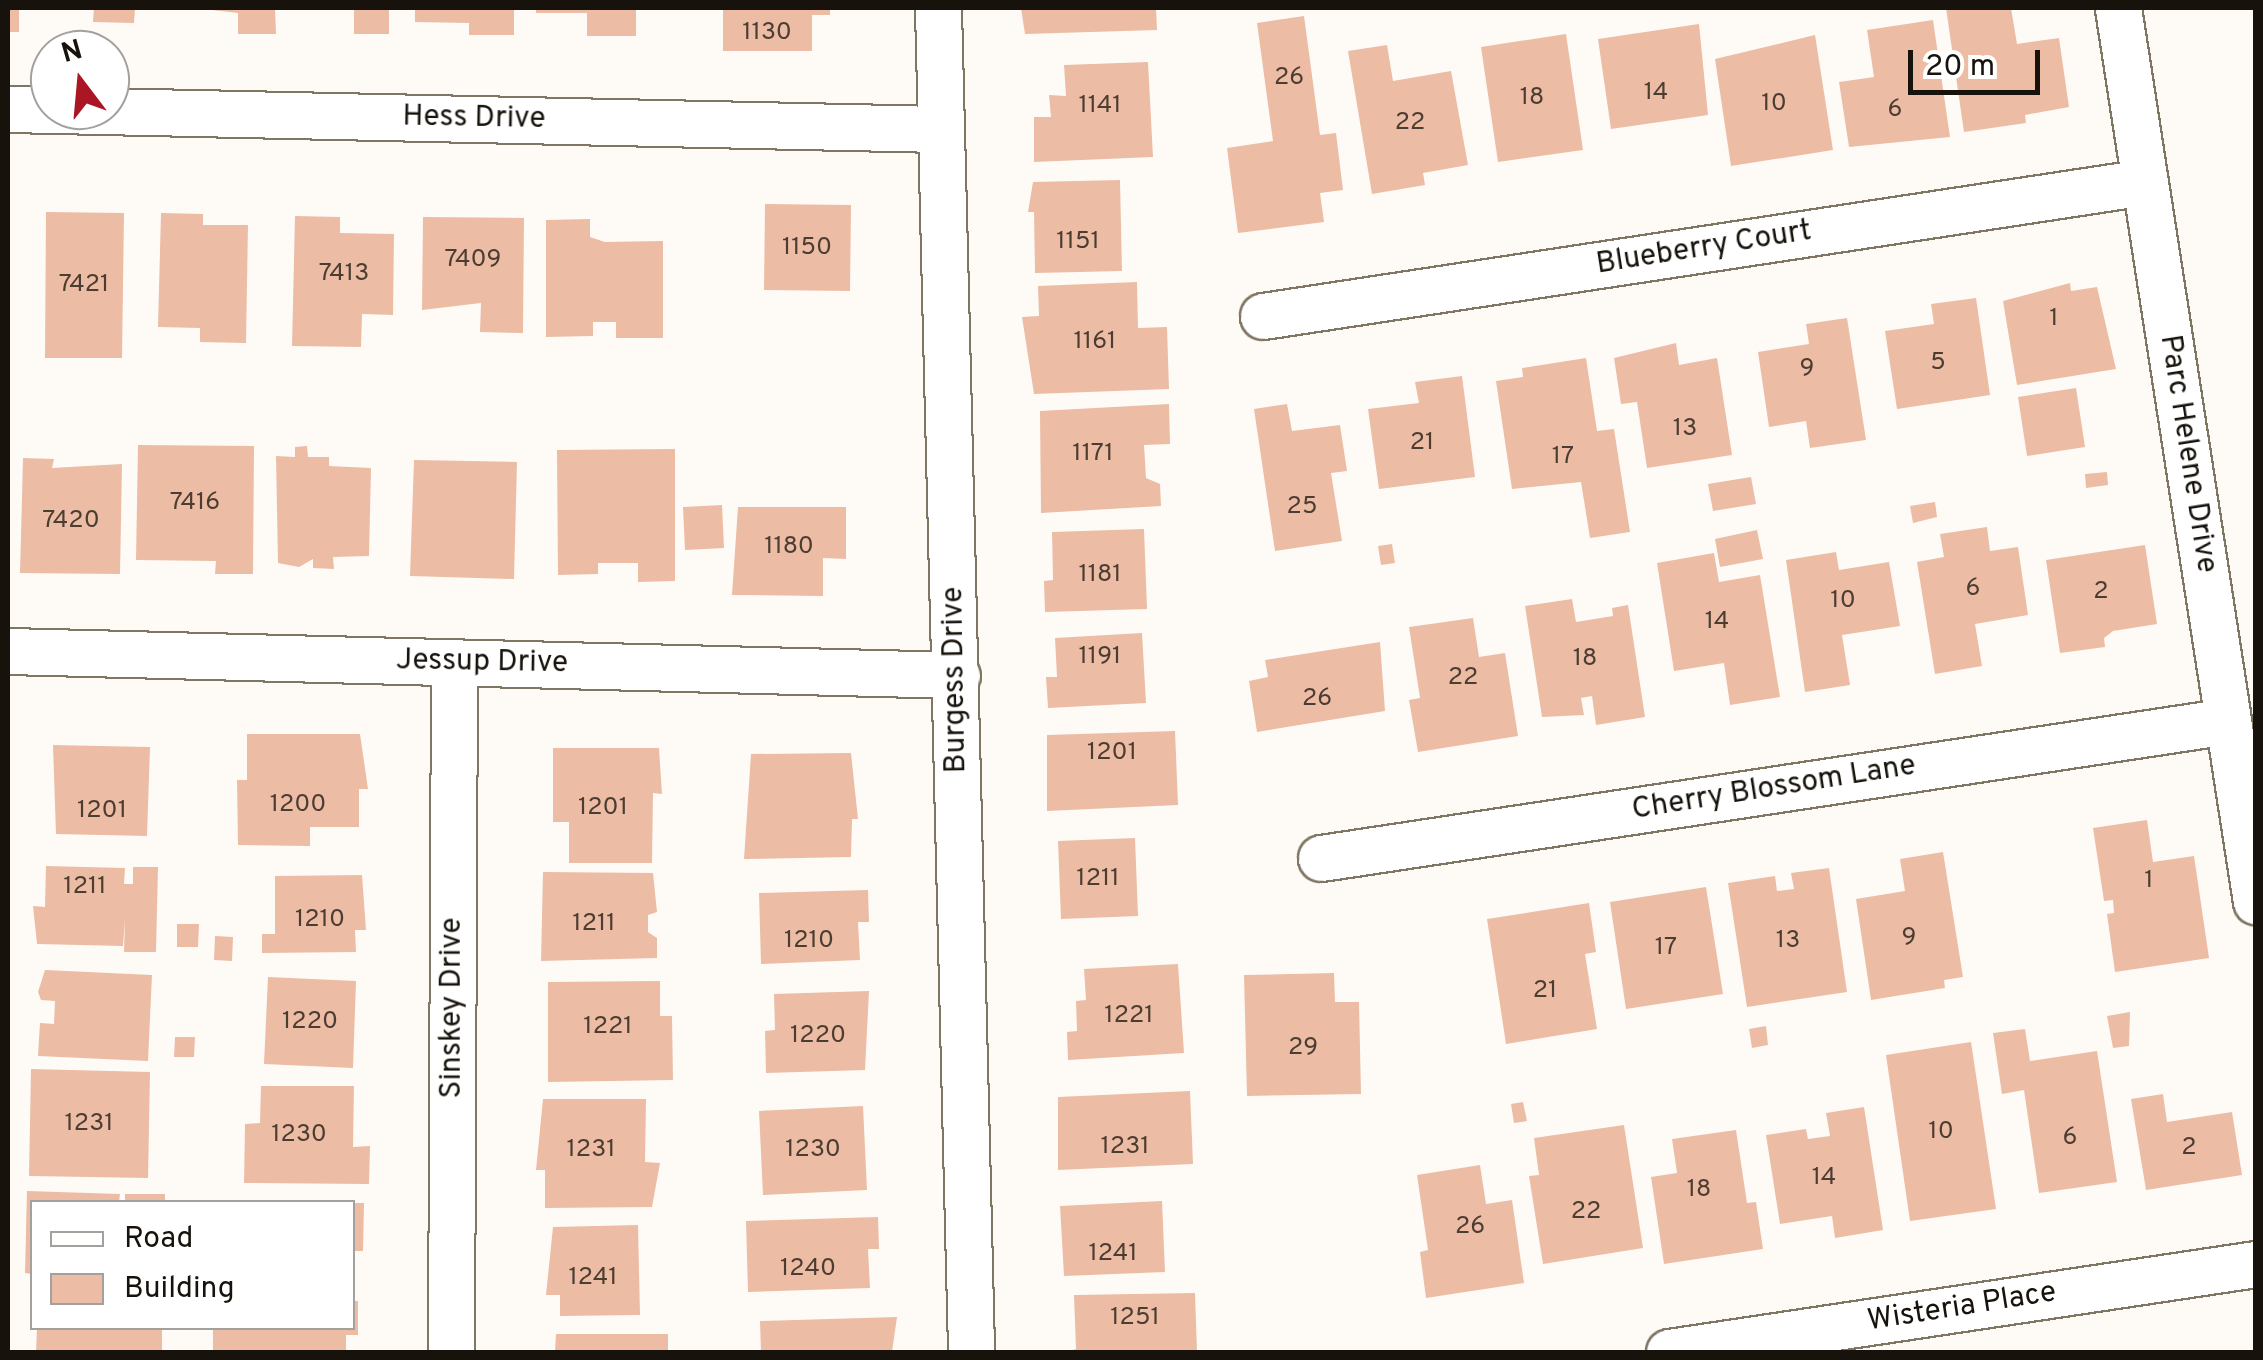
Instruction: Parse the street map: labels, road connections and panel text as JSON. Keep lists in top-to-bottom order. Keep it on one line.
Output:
{"streets":{"street":["Hess Drive","Blueberry Court","Parc Helene Drive","Jessup Drive","Burgess Drive","Cherry Blossom Lane","Sinskey Drive","Wisteria Place"]},"crossings":[["Hess Drive","Burgess Drive"],["Blueberry Court","Parc Helene Drive"],["Parc Helene Drive","Cherry Blossom Lane"],["Jessup Drive","Burgess Drive"],["Jessup Drive","Sinskey Drive"]],"house_numbers":["1130","26","14","18","10","1141","6","22","1151","1150","7409","7413","7421","1","1161","5","9","13","21","1171","17","7416","25","7420","1180","1181","6","2","10","14","1191","18","22","26","1201","1200","1201","1201","1211","1","1211","1210","1211","9","1210","13","17","21","1221","1220","1221","1220","29","1231","10","1230","6","1231","2","1231","1230","14","18","22","26","1241","1240","1241","1251"],"legend":["Road","Building"],"scale_bar":"20 m","north":"top"}
